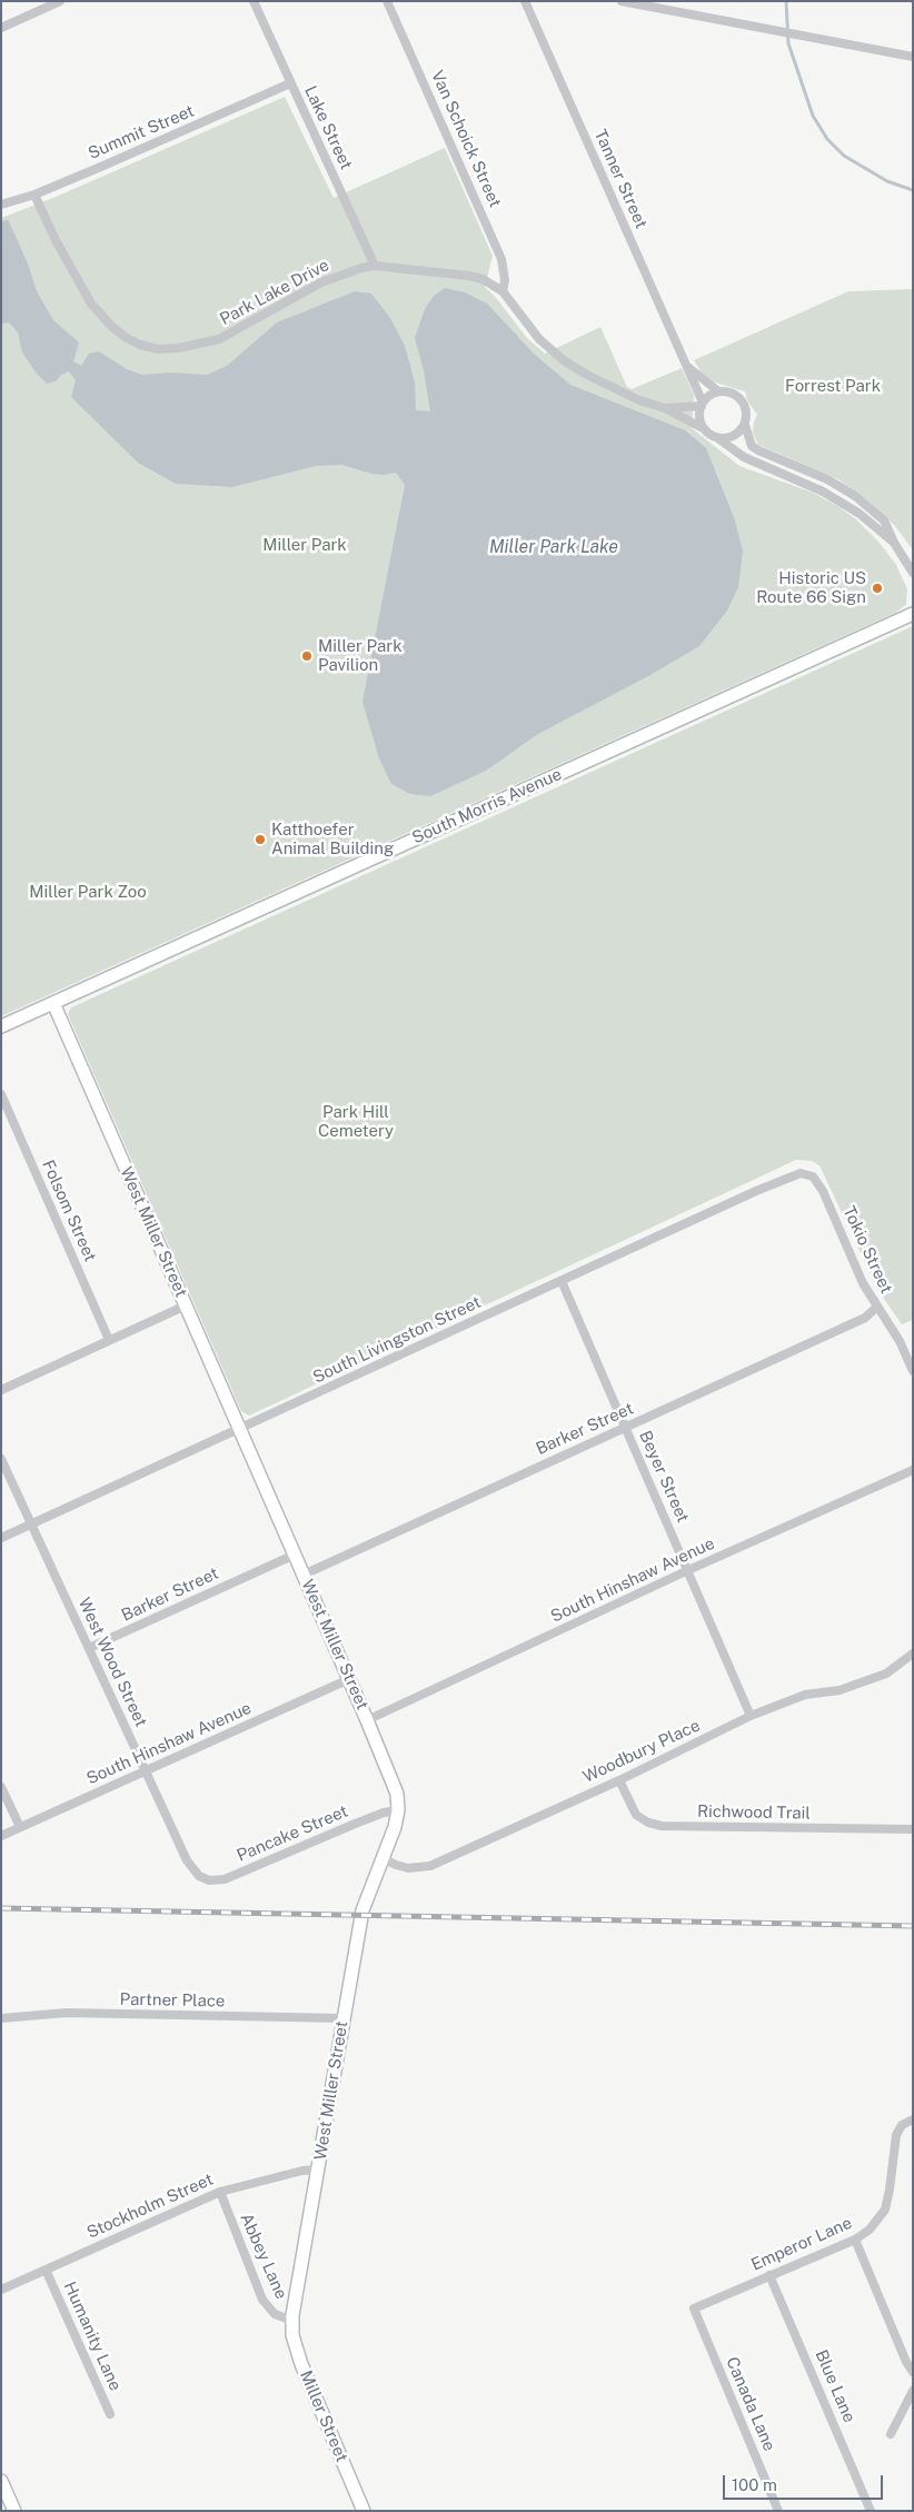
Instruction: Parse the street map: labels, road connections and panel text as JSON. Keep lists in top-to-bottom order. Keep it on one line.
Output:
{"streets":{"street":["Lake Street","Summit Street","Van Schoick Street","Tanner Street","Park Lake Drive","South Morris Avenue","Folsom Street","West Miller Street","Tokio Street","South Livingston Street","Barker Street","Beyer Street","South Hinshaw Avenue","West Wood Street","Woodbury Place","Richwood Trail","Pancake Street","Partner Place","Stockholm Street","Emperor Lane","Abbey Lane","Humanity Lane","Blue Lane","Canada Lane","Miller Street"]},"crossings":[["Lake Street","Summit Street"],["Lake Street","Park Lake Drive"],["Summit Street","Park Lake Drive"],["Van Schoick Street","Park Lake Drive"],["Tanner Street","Park Lake Drive"],["South Morris Avenue","West Miller Street"],["West Miller Street","South Livingston Street"],["West Miller Street","Barker Street"],["West Miller Street","South Hinshaw Avenue"],["West Miller Street","Woodbury Place"],["West Miller Street","Pancake Street"],["West Miller Street","Partner Place"],["West Miller Street","Stockholm Street"],["West Miller Street","Abbey Lane"],["West Miller Street","Miller Street"],["Tokio Street","South Livingston Street"],["Tokio Street","Barker Street"],["South Livingston Street","Beyer Street"],["South Livingston Street","West Wood Street"],["Barker Street","Beyer Street"],["Barker Street","West Wood Street"],["Beyer Street","South Hinshaw Avenue"],["Beyer Street","Woodbury Place"],["South Hinshaw Avenue","West Wood Street"],["West Wood Street","Pancake Street"],["Woodbury Place","Richwood Trail"],["Stockholm Street","Abbey Lane"],["Stockholm Street","Humanity Lane"],["Emperor Lane","Blue Lane"],["Emperor Lane","Canada Lane"],["Abbey Lane","Miller Street"]],"water":["Miller Park Lake"],"parks":["Forrest Park","Miller Park","Miller Park Zoo","Park Hill Cemetery"],"places":["Historic US Route 66 Sign","Miller Park Pavilion","Katthoefer Animal Building"],"scale_bar":"100 m"}
